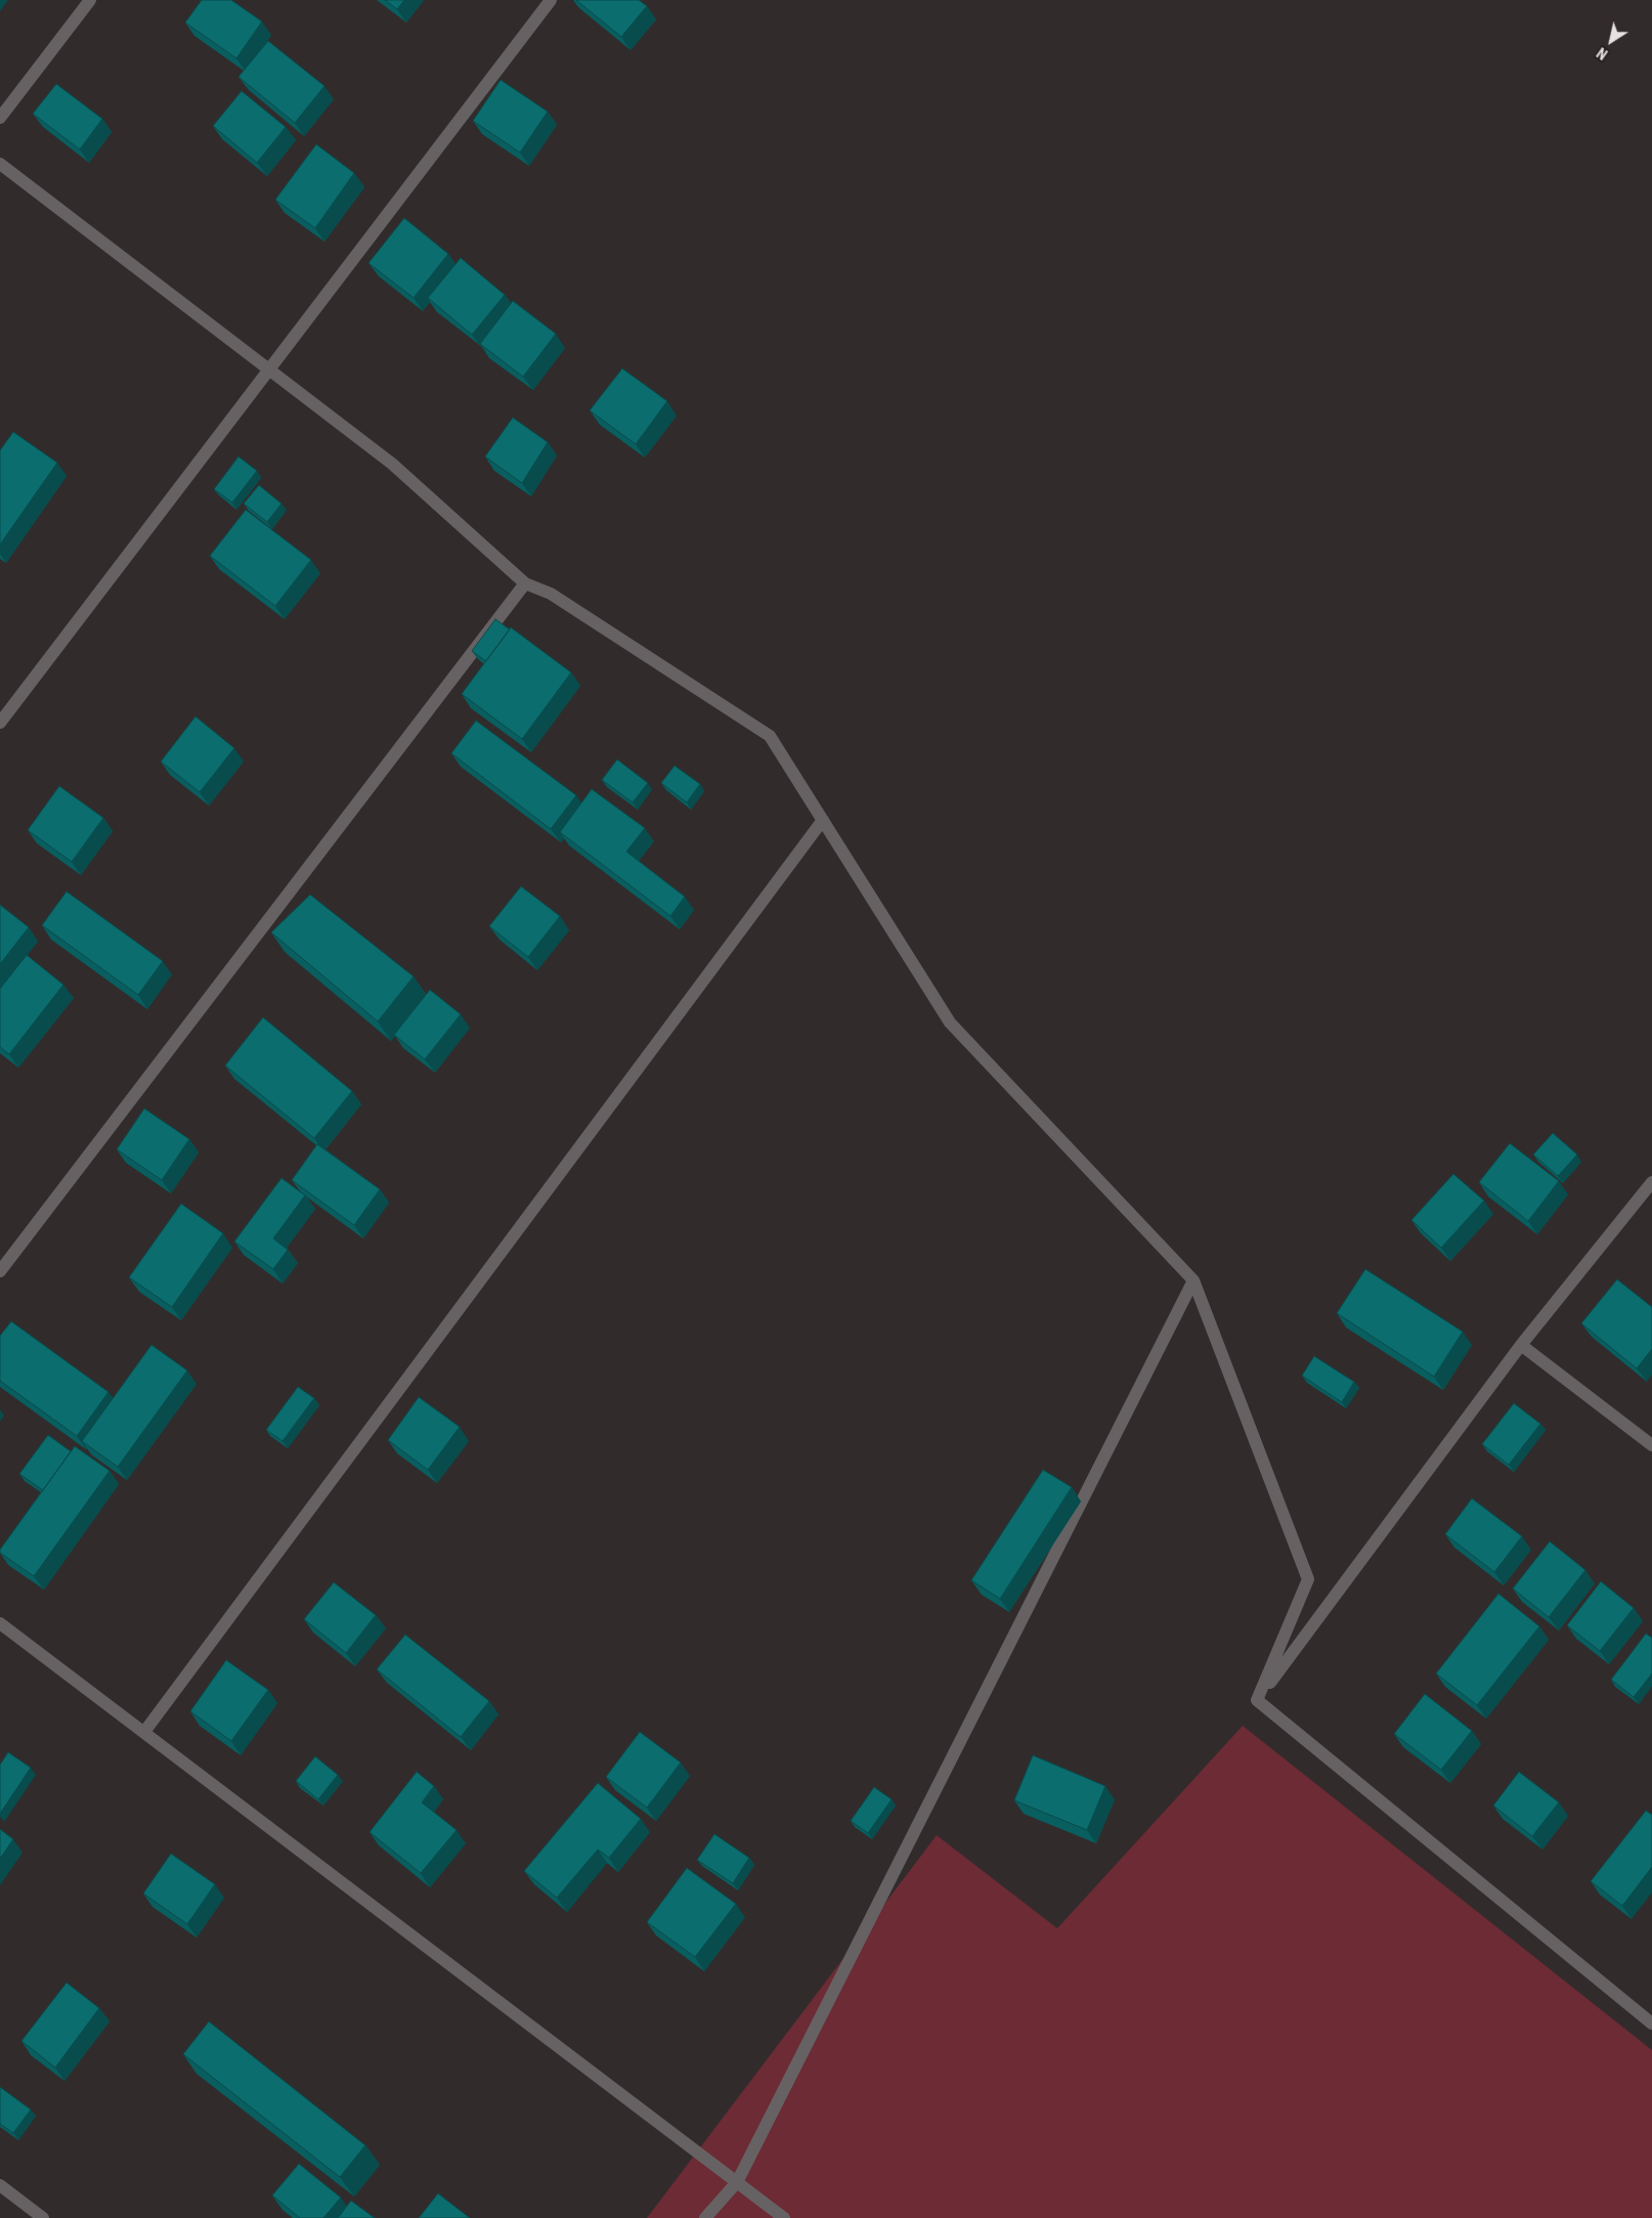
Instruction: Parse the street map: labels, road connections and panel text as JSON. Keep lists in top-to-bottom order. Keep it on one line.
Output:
{"north":"bottom left"}
